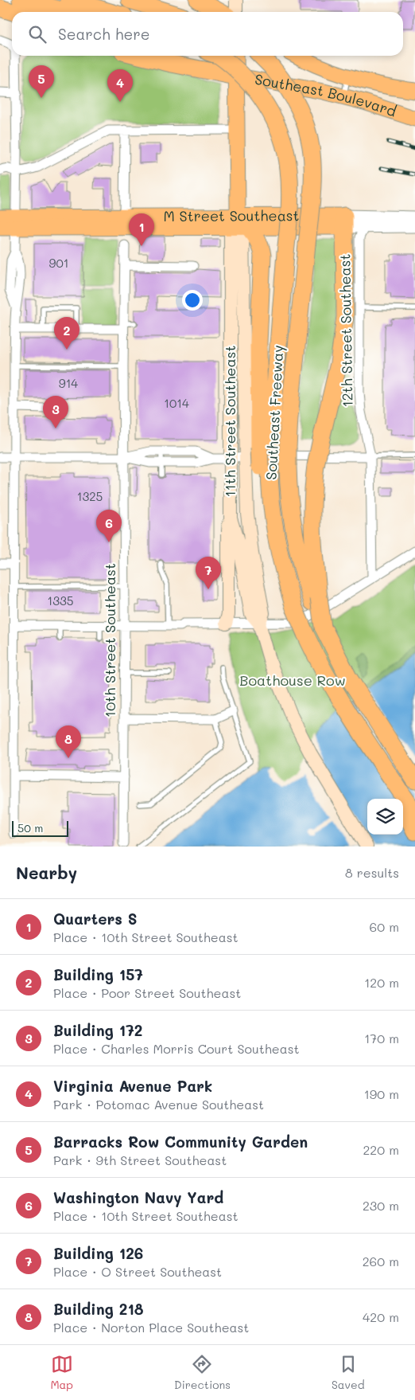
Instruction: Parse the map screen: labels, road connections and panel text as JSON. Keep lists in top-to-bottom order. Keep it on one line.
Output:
{"streets":{"highway":["Southeast Freeway"],"main road":["Southeast Boulevard","M Street Southeast","11th Street Southeast"],"street":["12th Street Southeast","10th Street Southeast"]},"crossings":[["Southeast Boulevard","11th Street Southeast"],["M Street Southeast","12th Street Southeast"],["M Street Southeast","11th Street Southeast"],["Southeast Freeway","11th Street Southeast"]],"parks":["Boathouse Row"],"house_numbers":["901","914","1014","1325","1335"],"scale_bar":"50 m","page":{"search":"Search here","pins":["5","4","1","2","3","6","7","8"],"scale":"50 m","heading":["Nearby","8 results"],"list":[{"mark":"1","name":"Quarters S","note":"Place · 10th Street Southeast","value":"60 m"},{"mark":"2","name":"Building 157","note":"Place · Poor Street Southeast","value":"120 m"},{"mark":"3","name":"Building 172","note":"Place · Charles Morris Court Southeast","value":"170 m"},{"mark":"4","name":"Virginia Avenue Park","note":"Park · Potomac Avenue Southeast","value":"190 m"},{"mark":"5","name":"Barracks Row Community Garden","note":"Park · 9th Street Southeast","value":"220 m"},{"mark":"6","name":"Washington Navy Yard","note":"Place · 10th Street Southeast","value":"230 m"},{"mark":"7","name":"Building 126","note":"Place · O Street Southeast","value":"260 m"},{"mark":"8","name":"Building 218","note":"Place · Norton Place Southeast","value":"420 m"}],"nav":["Map","Directions","Saved"]}}
